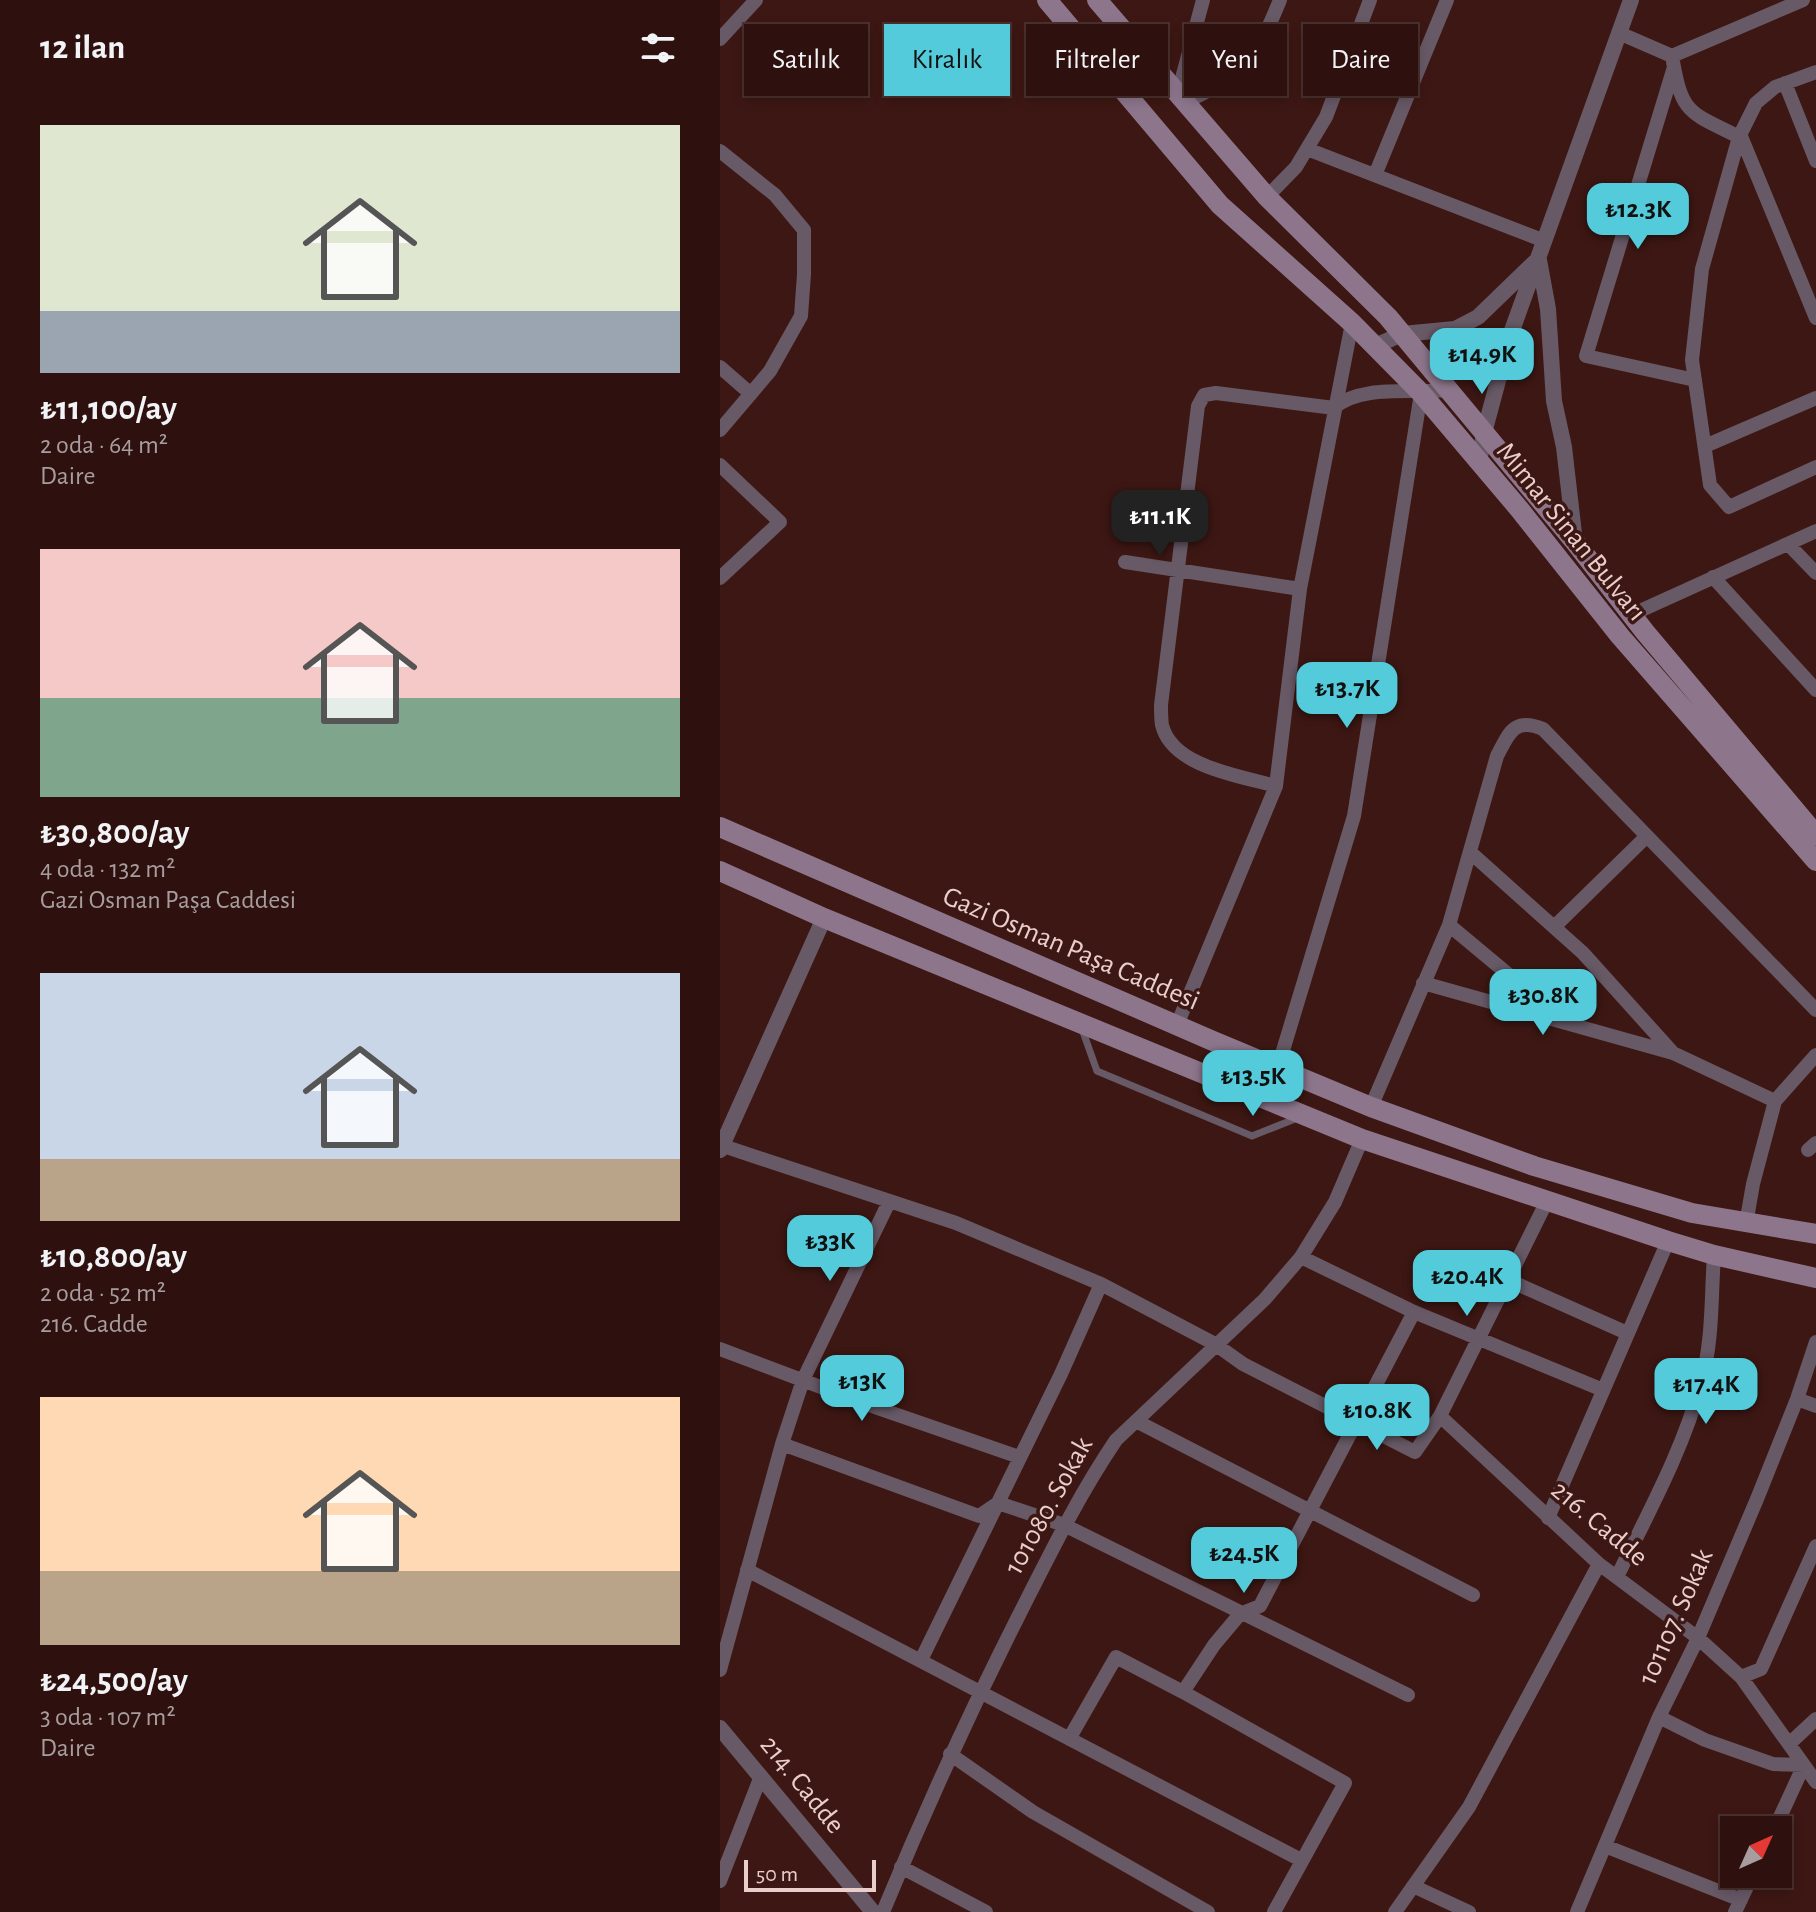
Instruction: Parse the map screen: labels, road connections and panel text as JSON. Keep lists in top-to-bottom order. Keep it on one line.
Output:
{"streets":{"main road":["Mimar Sinan Bulvarı","Gazi Osman Paşa Caddesi"],"street":["101080. Sokak","216. Cadde","101107. Sokak","214. Cadde"]},"crossings":[["216. Cadde","101107. Sokak"]],"scale_bar":"50 m","north":"top right","page":{"heading":"12 ilan","chip":["Satılık","Kiralık","Filtreler","Yeni","Daire"],"list":[{"name":"₺11,100/ay","note":"2 oda · 64 m² · Daire"},{"name":"₺30,800/ay","note":"4 oda · 132 m² · Gazi Osman Paşa Caddesi"},{"name":"₺10,800/ay","note":"2 oda · 52 m² · 216. Cadde"},{"name":"₺24,500/ay","note":"3 oda · 107 m² · Daire"}],"price":["₺12.3K","₺14.9K","₺11.1K","₺13.7K","₺30.8K","₺13.5K","₺33K","₺20.4K","₺13K","₺17.4K","₺10.8K","₺24.5K"],"scale":"50 m"}}
